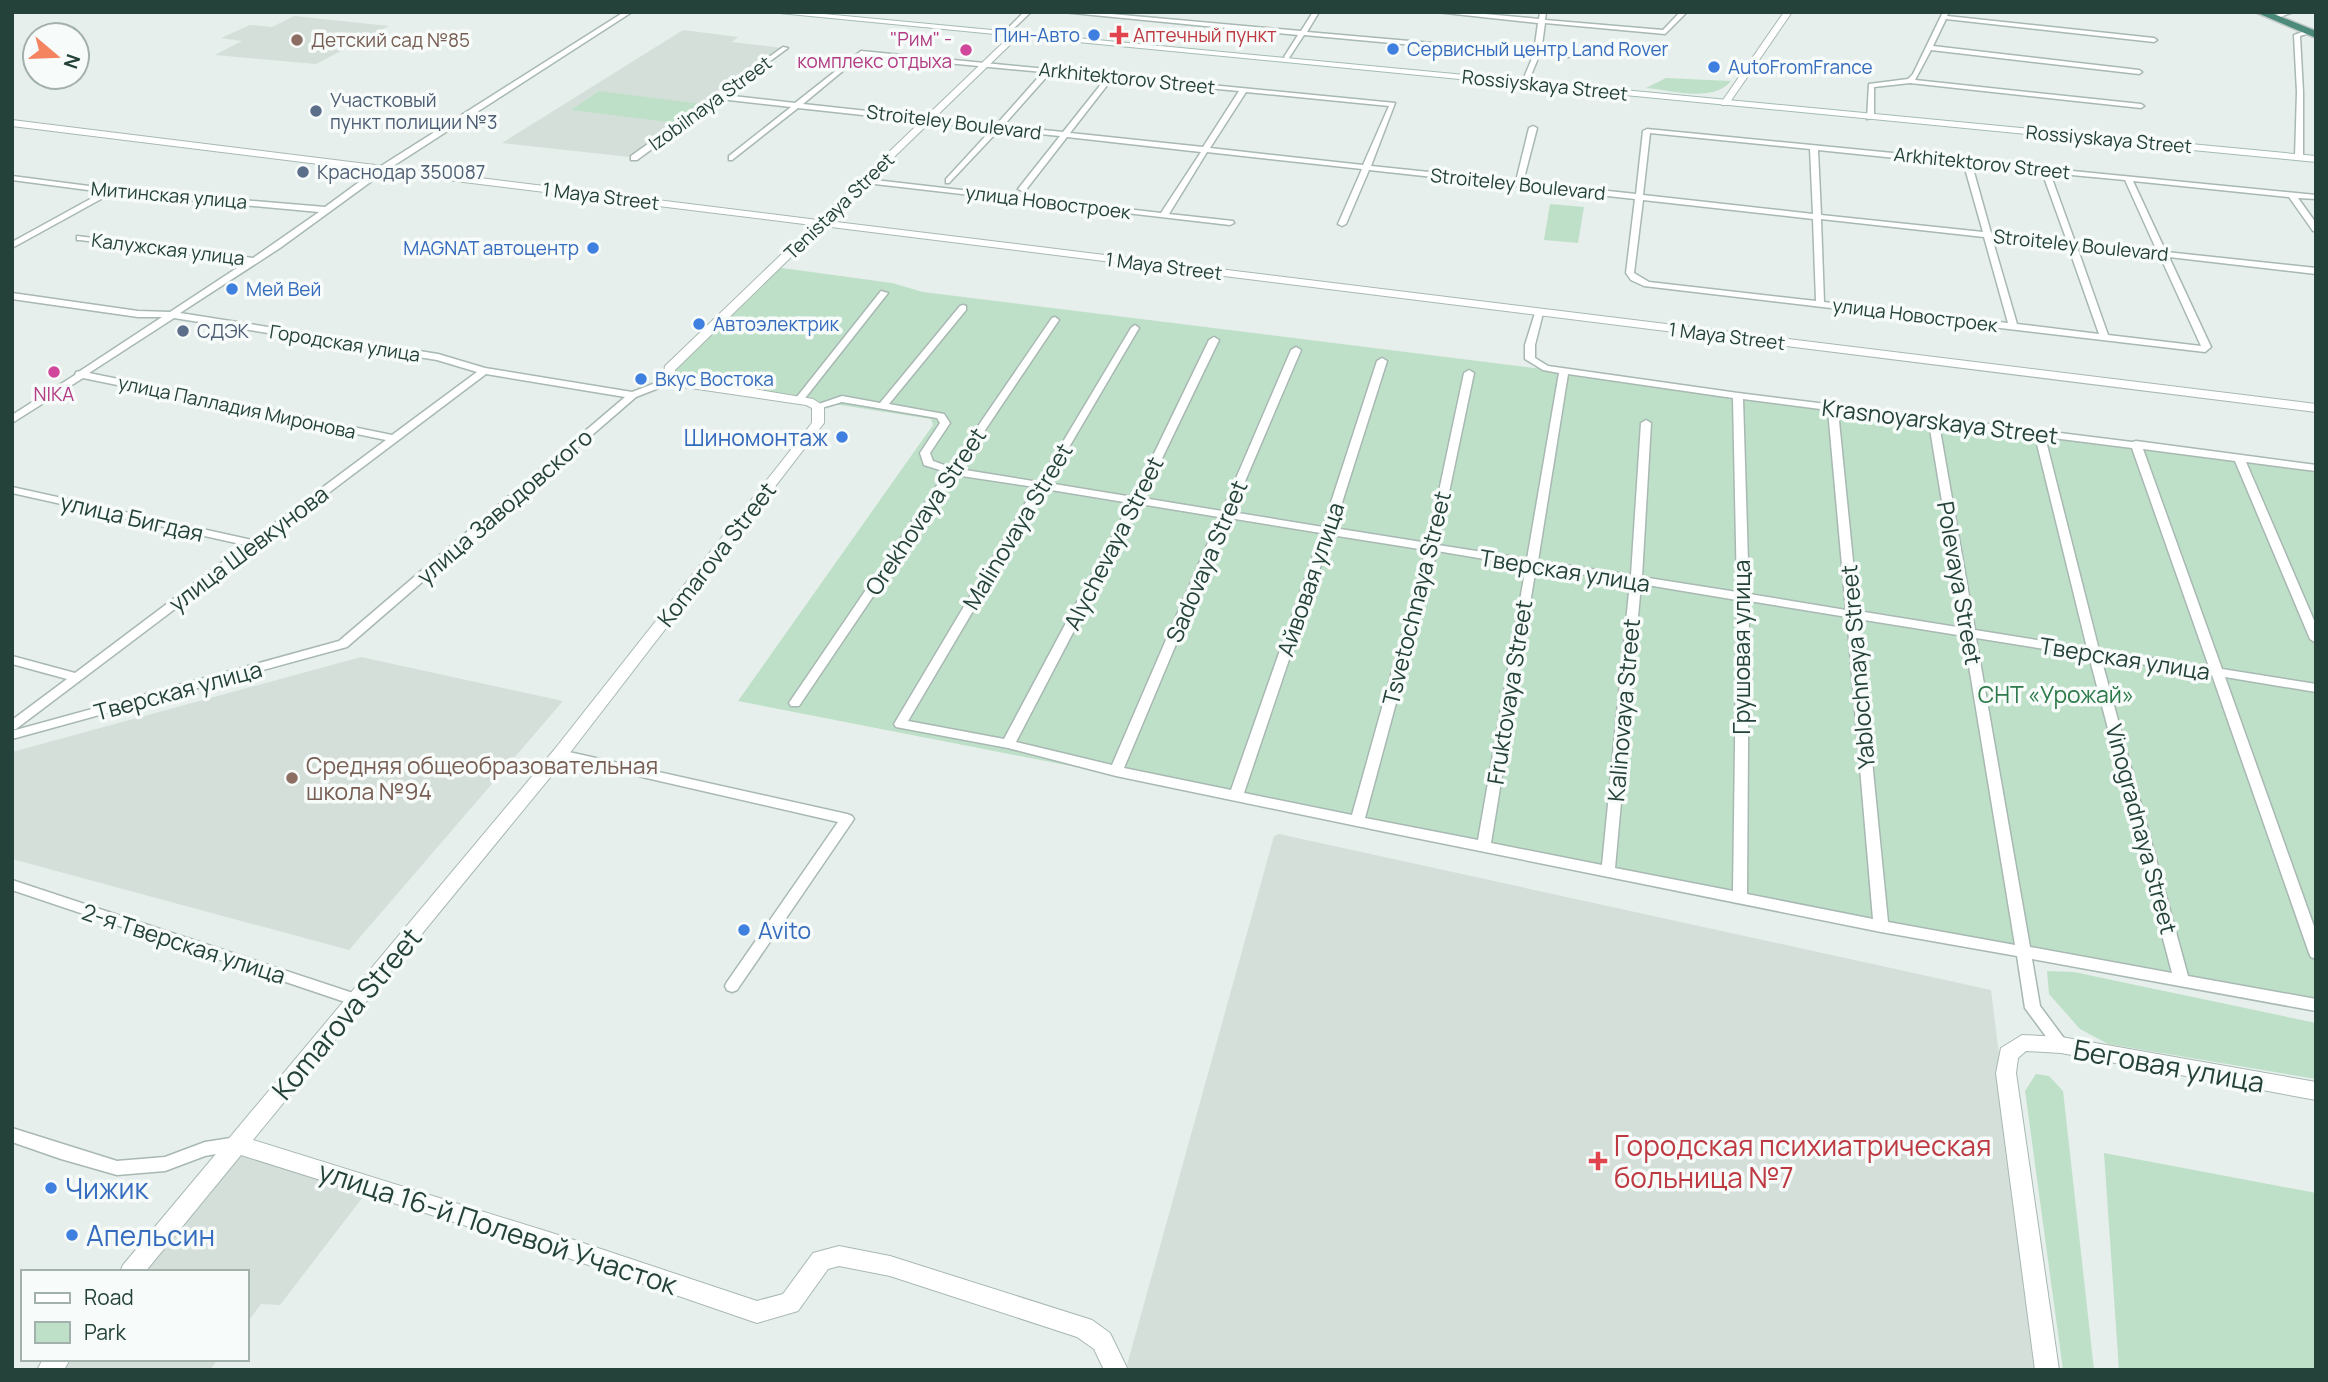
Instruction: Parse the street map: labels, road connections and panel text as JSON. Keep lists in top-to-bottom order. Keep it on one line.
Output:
{"streets":{"main road":["Rossiyskaya Street"],"street":["Arkhitektorov Street","Izobilnaya Street","Stroiteley Boulevard","Митинская улица","1 Maya Street","улица Новостроек","Tenistaya Street","Калужская улица","Городская улица","улица Палладия Миронова","Krasnoyarskaya Street","улица Заводовского","Orekhovaya Street","улица Бигдая","Malinovaya Street","Alychevaya Street","улица Шевкунова","Komarova Street","Sadovaya Street","Тверская улица","Айвовая улица","Polevaya Street","Tsvetochnaya Street","Грушовая улица","Yablochnaya Street","Fruktovaya Street","Kalinovaya Street","Vinogradnaya Street","2-я Тверская улица","Беговая улица","улица 16-й Полевой Участок"]},"crossings":[["Arkhitektorov Street","Stroiteley Boulevard"],["Arkhitektorov Street","улица Новостроек"],["Arkhitektorov Street","Tenistaya Street"],["Rossiyskaya Street","Tenistaya Street"],["Izobilnaya Street","Stroiteley Boulevard"],["Stroiteley Boulevard","улица Новостроек"],["Stroiteley Boulevard","Tenistaya Street"],["1 Maya Street","Tenistaya Street"],["улица Новостроек","Tenistaya Street"],["Tenistaya Street","улица Заводовского"],["Городская улица","улица Заводовского"],["Городская улица","улица Шевкунова"],["улица Палладия Миронова","улица Шевкунова"],["Krasnoyarskaya Street","Polevaya Street"],["Krasnoyarskaya Street","Грушовая улица"],["Krasnoyarskaya Street","Yablochnaya Street"],["Krasnoyarskaya Street","Fruktovaya Street"],["Krasnoyarskaya Street","Vinogradnaya Street"],["улица Заводовского","Тверская улица"],["Orekhovaya Street","Тверская улица"],["улица Бигдая","улица Шевкунова"],["Malinovaya Street","Alychevaya Street"],["Malinovaya Street","Тверская улица"],["Alychevaya Street","Тверская улица"],["Komarova Street","2-я Тверская улица"],["Komarova Street","улица 16-й Полевой Участок"],["Sadovaya Street","Тверская улица"],["Тверская улица","Айвовая улица"],["Тверская улица","Polevaya Street"],["Тверская улица","Tsvetochnaya Street"],["Тверская улица","Грушовая улица"],["Тверская улица","Yablochnaya Street"],["Тверская улица","Fruktovaya Street"],["Тверская улица","Kalinovaya Street"],["Тверская улица","Vinogradnaya Street"]],"parks":["СНТ «Урожай»"],"places":{"other":["Пин-Авто","Детский сад №85","Сервисный центр Land Rover","\"Рим\" - комплекс отдыха","AutoFromFrance","Участковый пункт полиции №3","Краснодар 350087","MAGNAT автоцентр","Мей Вей","Автоэлектрик","СДЭК","NIKA","Вкус Востока","Шиномонтаж","Средняя общеобразовательная школа №94","Avito","Чижик","Апельсин"],"health":["Аптечный пункт","Городская психиатрическая больница №7"]},"legend":["Road","Park"],"north":"right"}
